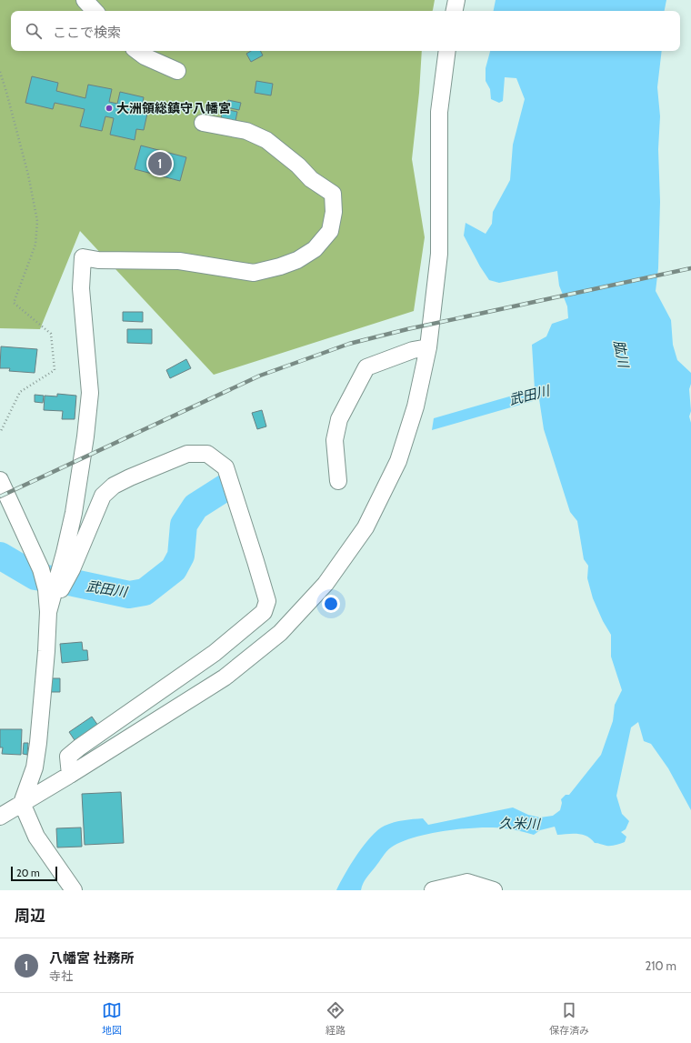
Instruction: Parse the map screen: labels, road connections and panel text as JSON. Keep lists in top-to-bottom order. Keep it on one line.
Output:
{"water":["肱川","武田川","久米川"],"places":["大洲領総鎮守八幡宮"],"scale_bar":"20 m","page":{"search":"ここで検索","pins":"1","scale":"20 m","heading":"周辺","list":[{"mark":"1","name":"八幡宮 社務所","note":"寺社","value":"210 m"}],"nav":["地図","経路","保存済み"]}}
